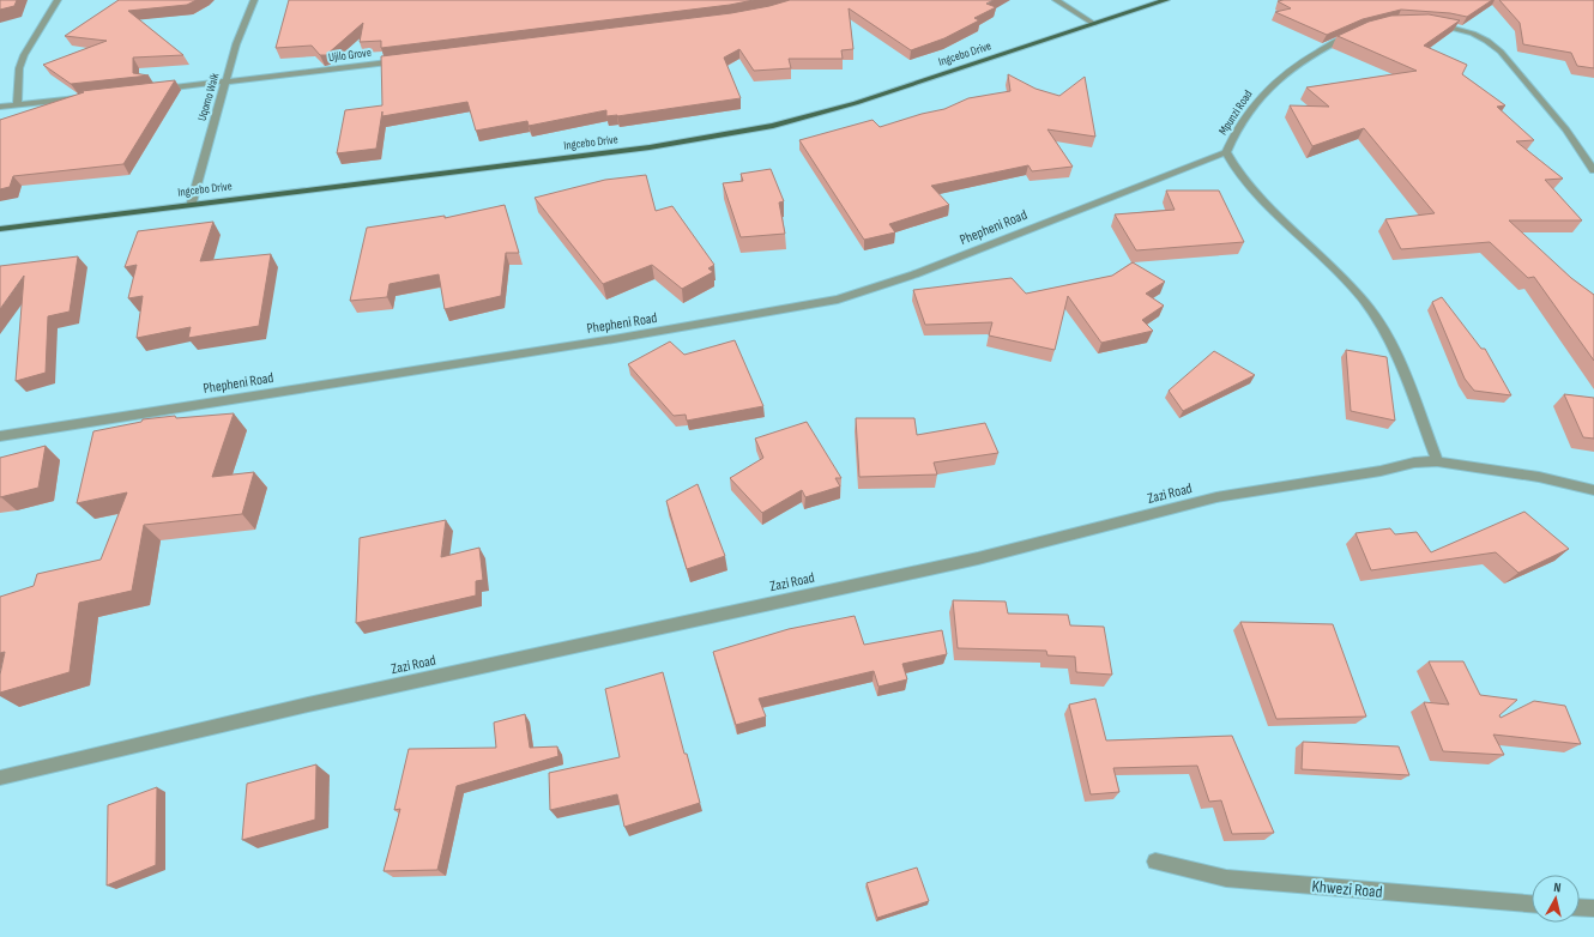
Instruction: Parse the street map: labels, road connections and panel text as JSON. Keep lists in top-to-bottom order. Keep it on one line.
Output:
{"streets":{"main road":["Ingcebo Drive"],"street":["Ujilo Grove","Uqomo Walk","Mpunzi Road","Phepheni Road","Zazi Road","Khwezi Road"]},"crossings":[["Ingcebo Drive","Uqomo Walk"],["Ujilo Grove","Uqomo Walk"],["Mpunzi Road","Phepheni Road"],["Mpunzi Road","Zazi Road"]],"north":"top"}
